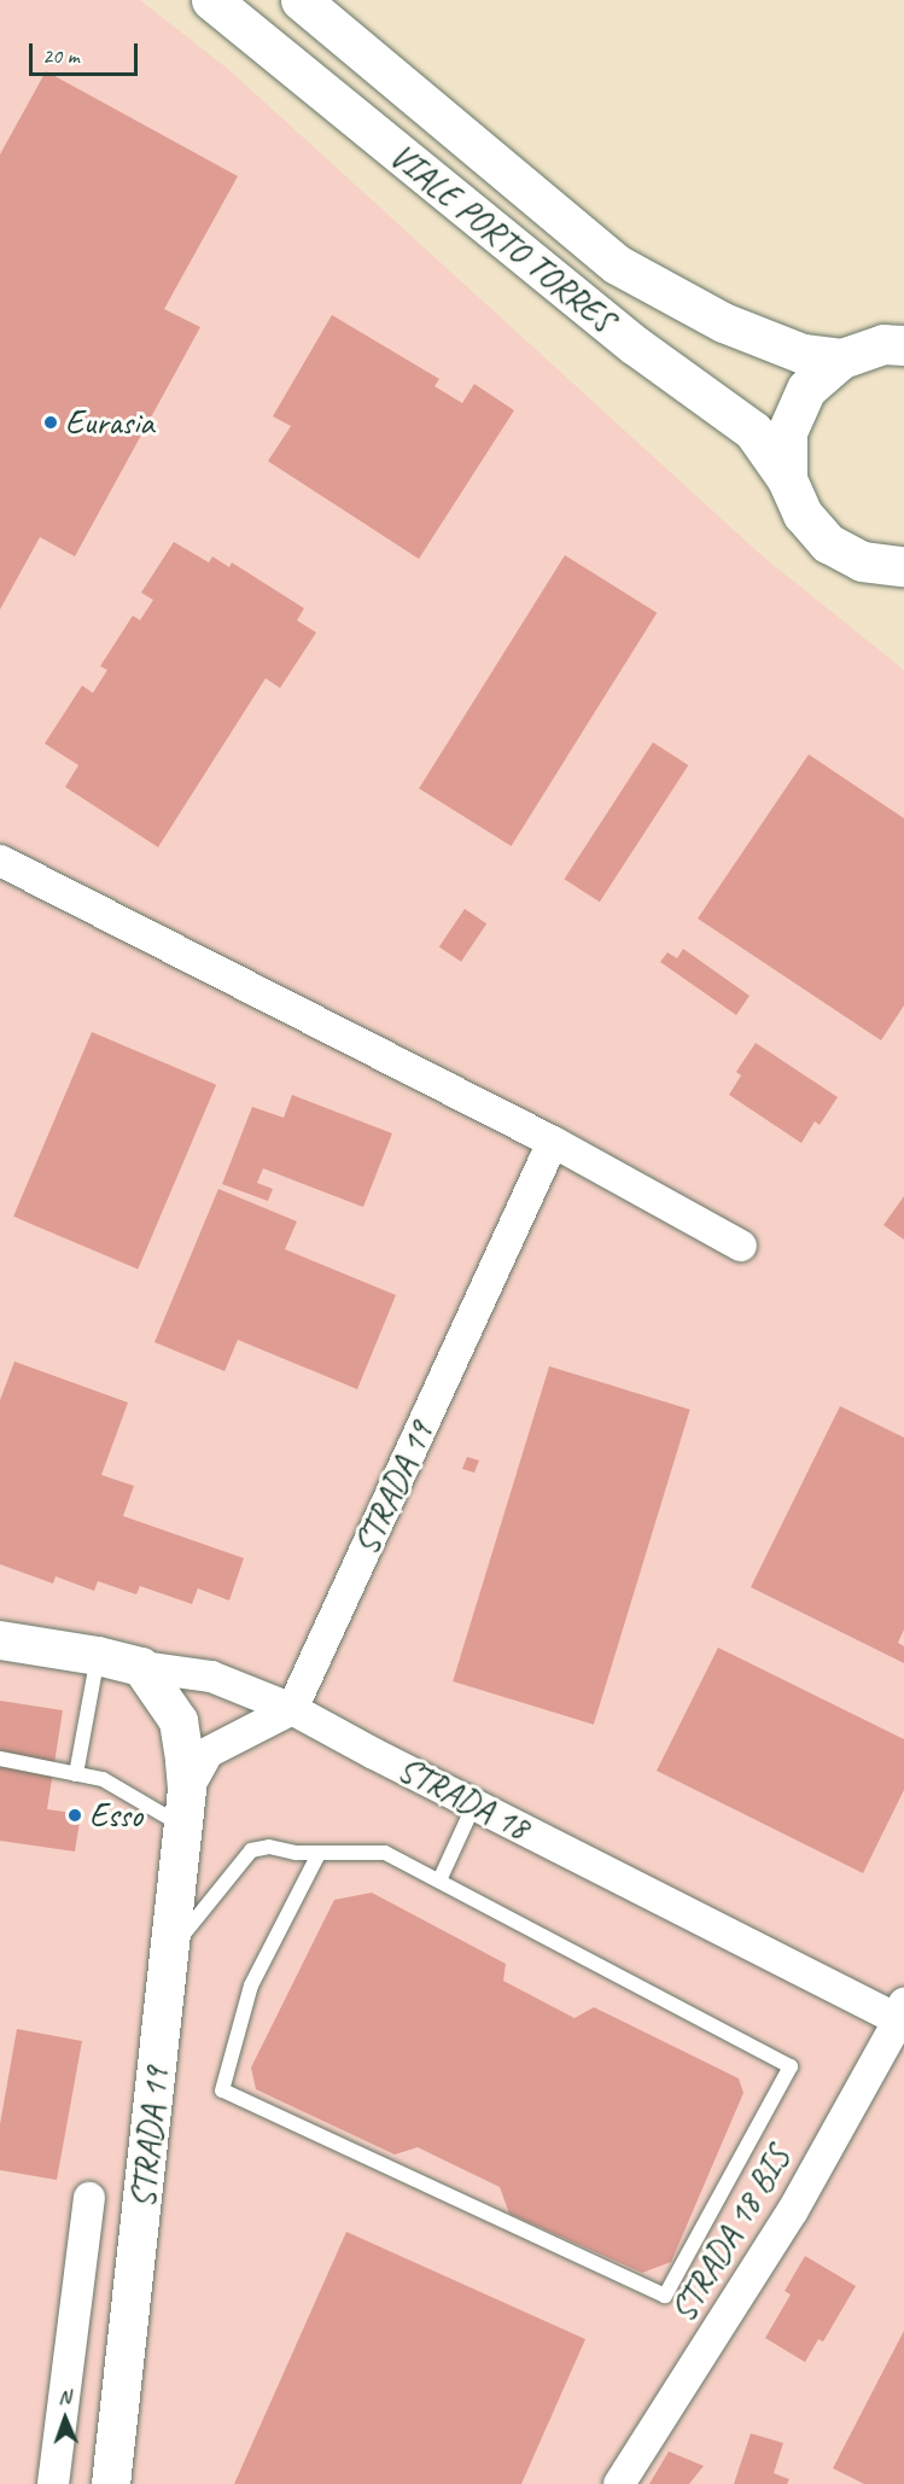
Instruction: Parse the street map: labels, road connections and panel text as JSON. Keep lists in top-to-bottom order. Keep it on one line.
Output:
{"streets":{"main road":["VIALE PORTO TORRES"],"street":["STRADA 19","STRADA 18","STRADA 18 BIS"]},"crossings":[["STRADA 19","STRADA 18"],["STRADA 18","STRADA 18 BIS"]],"places":["Eurasia","Esso"],"scale_bar":"20 m","north":"top"}
